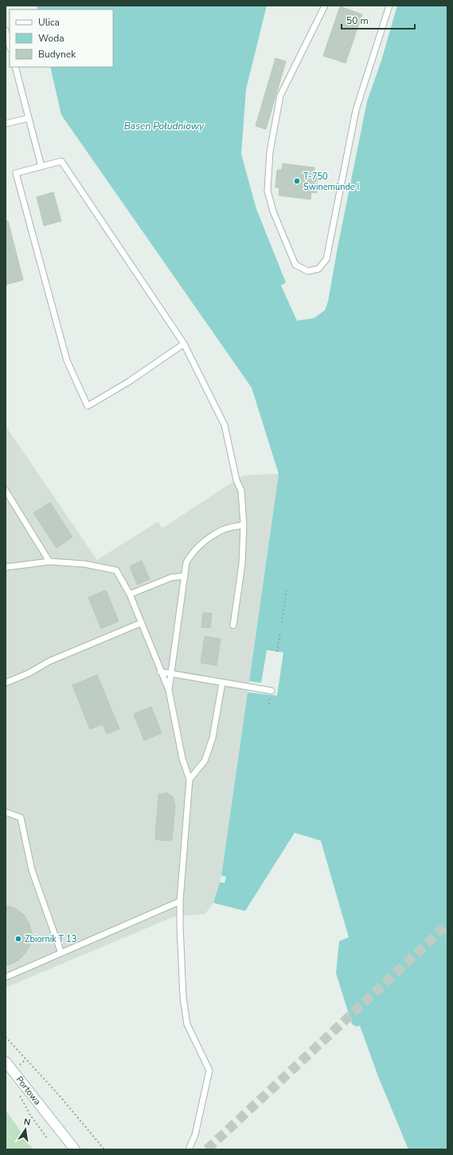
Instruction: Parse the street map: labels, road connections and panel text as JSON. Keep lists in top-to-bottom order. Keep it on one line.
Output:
{"streets":{"street":["Portowa"]},"water":["Basen Południowy"],"places":["T-750 Swinemünde I","Zbiornik T 13"],"legend":["Ulica","Woda","Budynek"],"scale_bar":"50 m","north":"top"}
